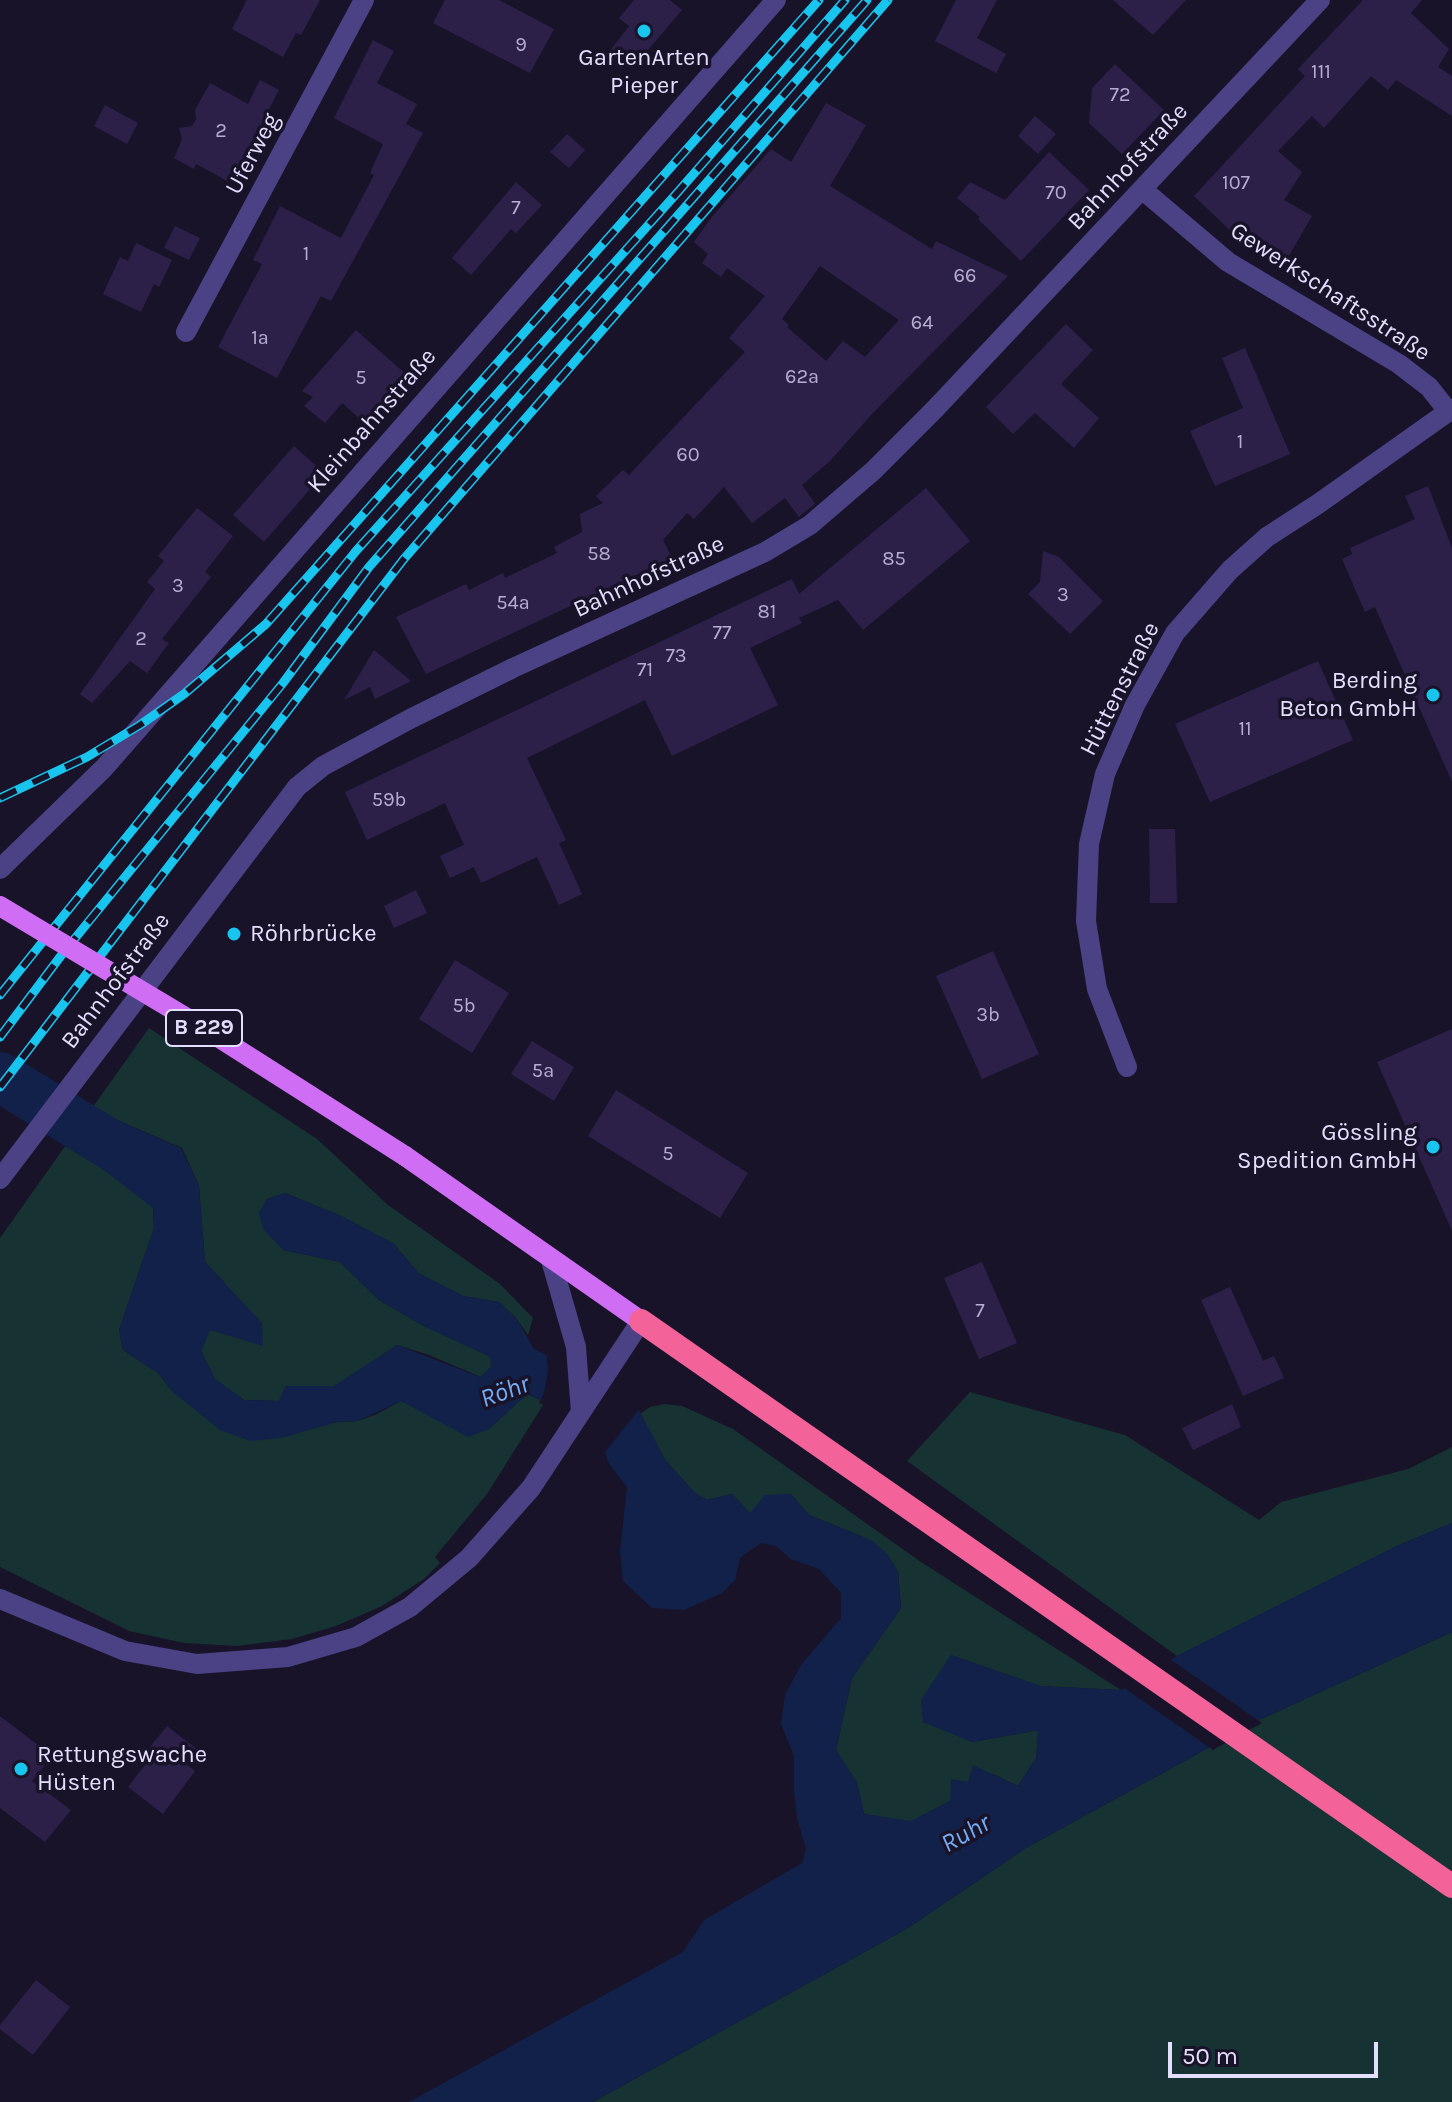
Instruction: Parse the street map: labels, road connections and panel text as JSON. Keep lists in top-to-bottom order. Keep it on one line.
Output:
{"streets":{"main road":["B 229"],"street":["Uferweg","Bahnhofstraße","Gewerkschaftsstraße","Kleinbahnstraße","Hüttenstraße"]},"crossings":[["Bahnhofstraße","Gewerkschaftsstraße"],["Gewerkschaftsstraße","Hüttenstraße"]],"water":["Röhr","Ruhr"],"places":["GartenArten Pieper","Berding Beton GmbH","Röhrbrücke","Gössling Spedition GmbH","Rettungswache Hüsten"],"house_numbers":["9","111","72","2","107","70","7","1","66","64","1a","62a","5","1","60","58","85","3","3","54a","81","77","2","73","71","11","59b","5b","3b","5a","5","7"],"scale_bar":"50 m"}
